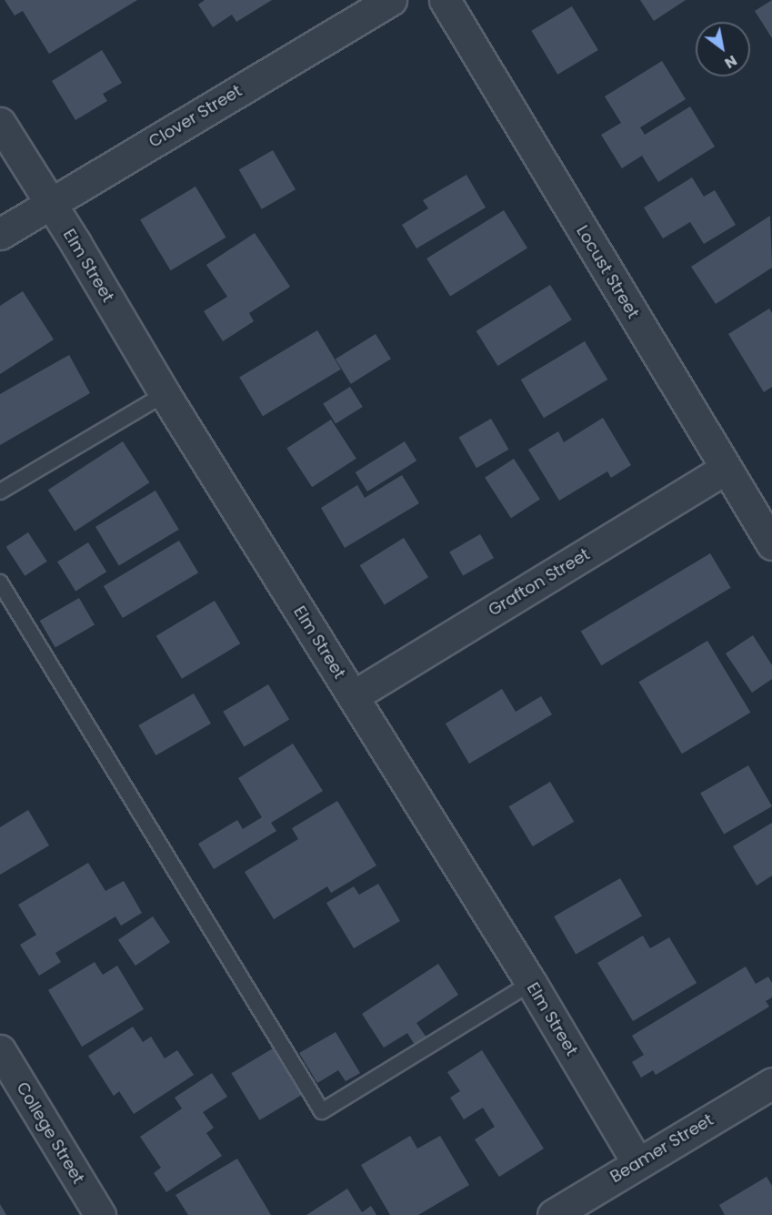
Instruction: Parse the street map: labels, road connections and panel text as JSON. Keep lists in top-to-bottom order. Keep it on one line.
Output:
{"streets":{"street":["Clover Street","Elm Street","Locust Street","Grafton Street","College Street","Beamer Street"]},"crossings":[["Clover Street","Elm Street"],["Elm Street","Grafton Street"],["Elm Street","Beamer Street"],["Locust Street","Grafton Street"]],"north":"bottom right"}
